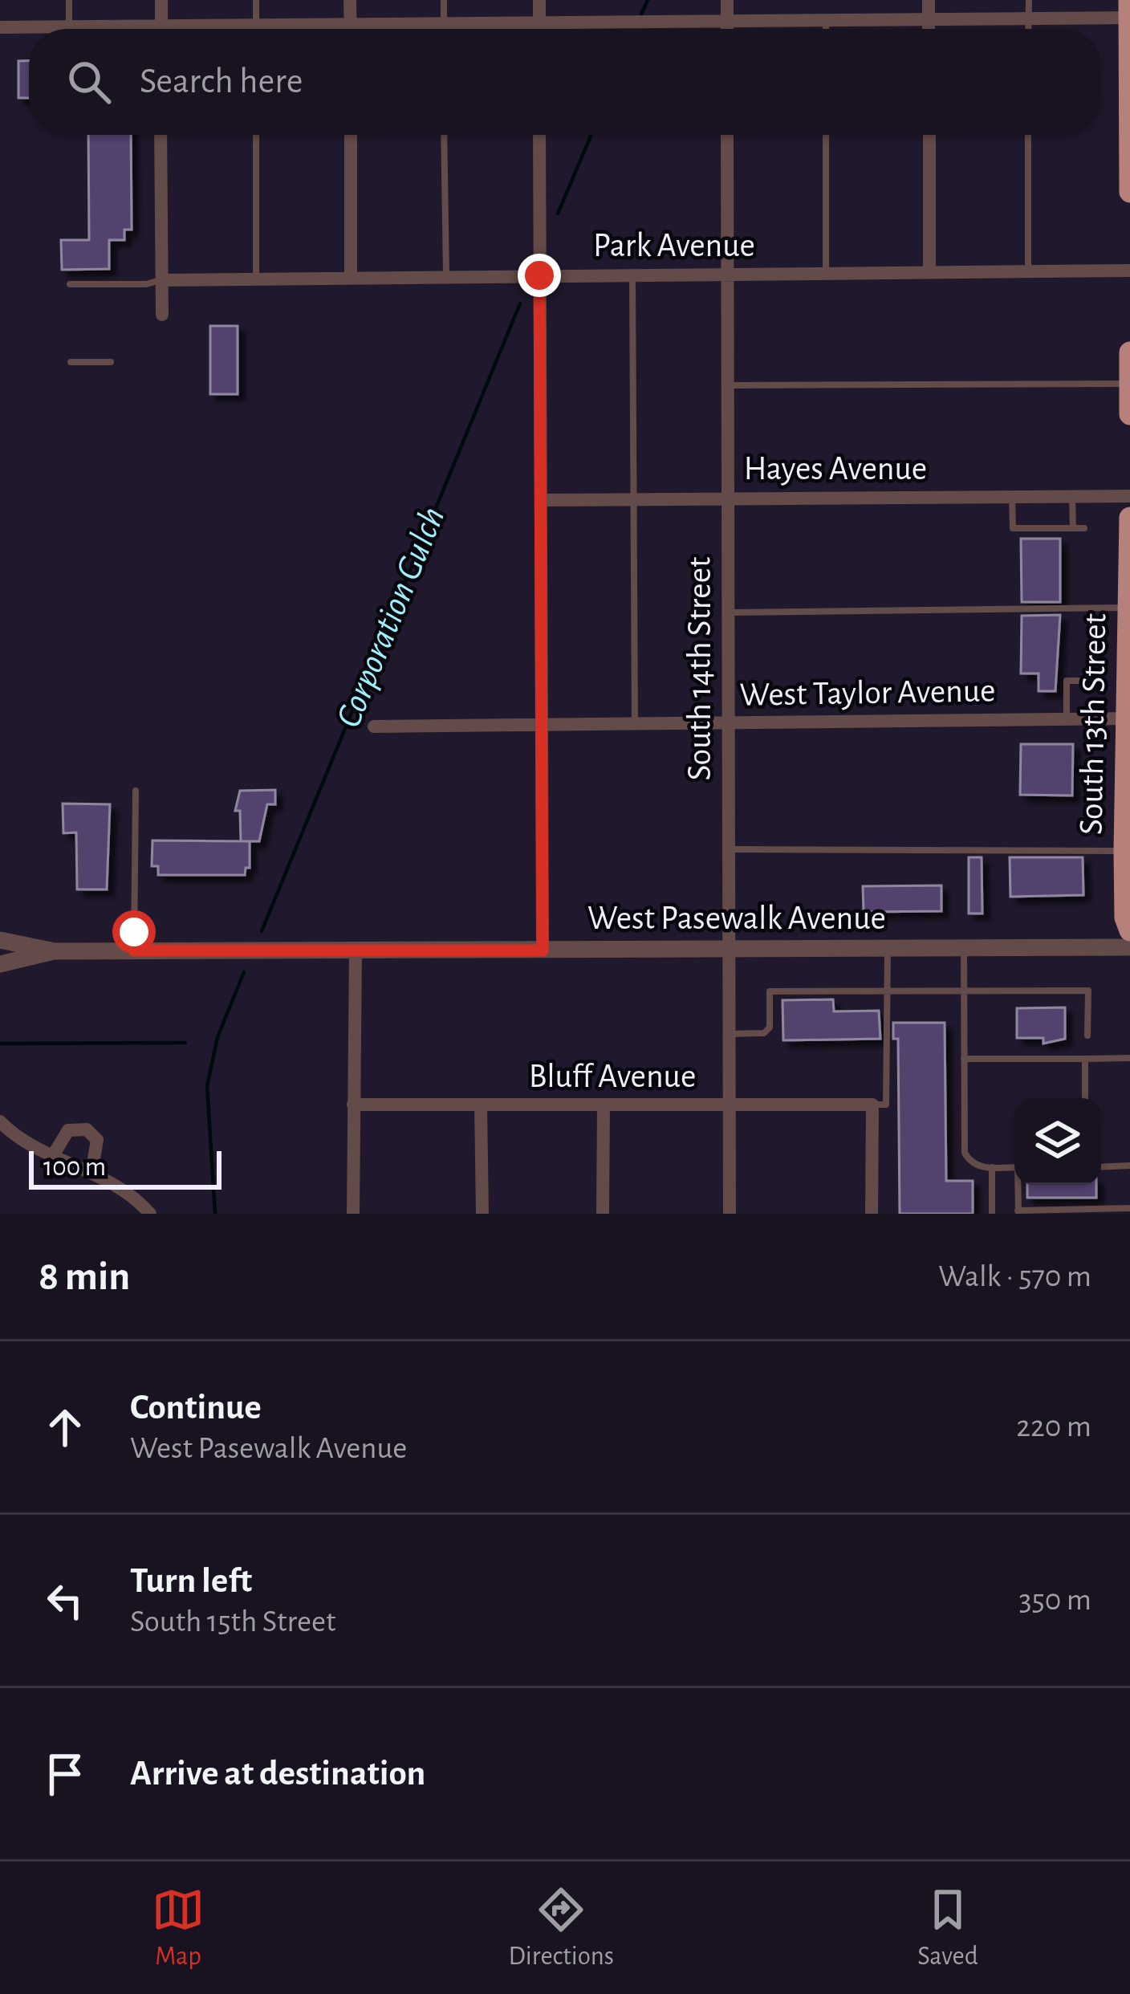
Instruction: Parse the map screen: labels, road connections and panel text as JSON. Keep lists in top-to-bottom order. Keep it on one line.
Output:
{"streets":{"highway":["South 13th Street"],"street":["Park Avenue","Hayes Avenue","South 14th Street","West Taylor Avenue","West Pasewalk Avenue","Bluff Avenue"]},"crossings":[["Park Avenue","South 14th Street"],["Hayes Avenue","South 14th Street"],["South 14th Street","West Taylor Avenue"],["South 14th Street","West Pasewalk Avenue"],["South 14th Street","Bluff Avenue"],["West Taylor Avenue","South 13th Street"]],"water":["Corporation Gulch"],"scale_bar":"100 m","page":{"search":"Search here","scale":"100 m","heading":["8 min","Walk · 570 m"],"list":[["Continue","West Pasewalk Avenue","220 m"],["Turn left","South 15th Street","350 m"],"Arrive at destination"],"nav":["Map","Directions","Saved"]}}
